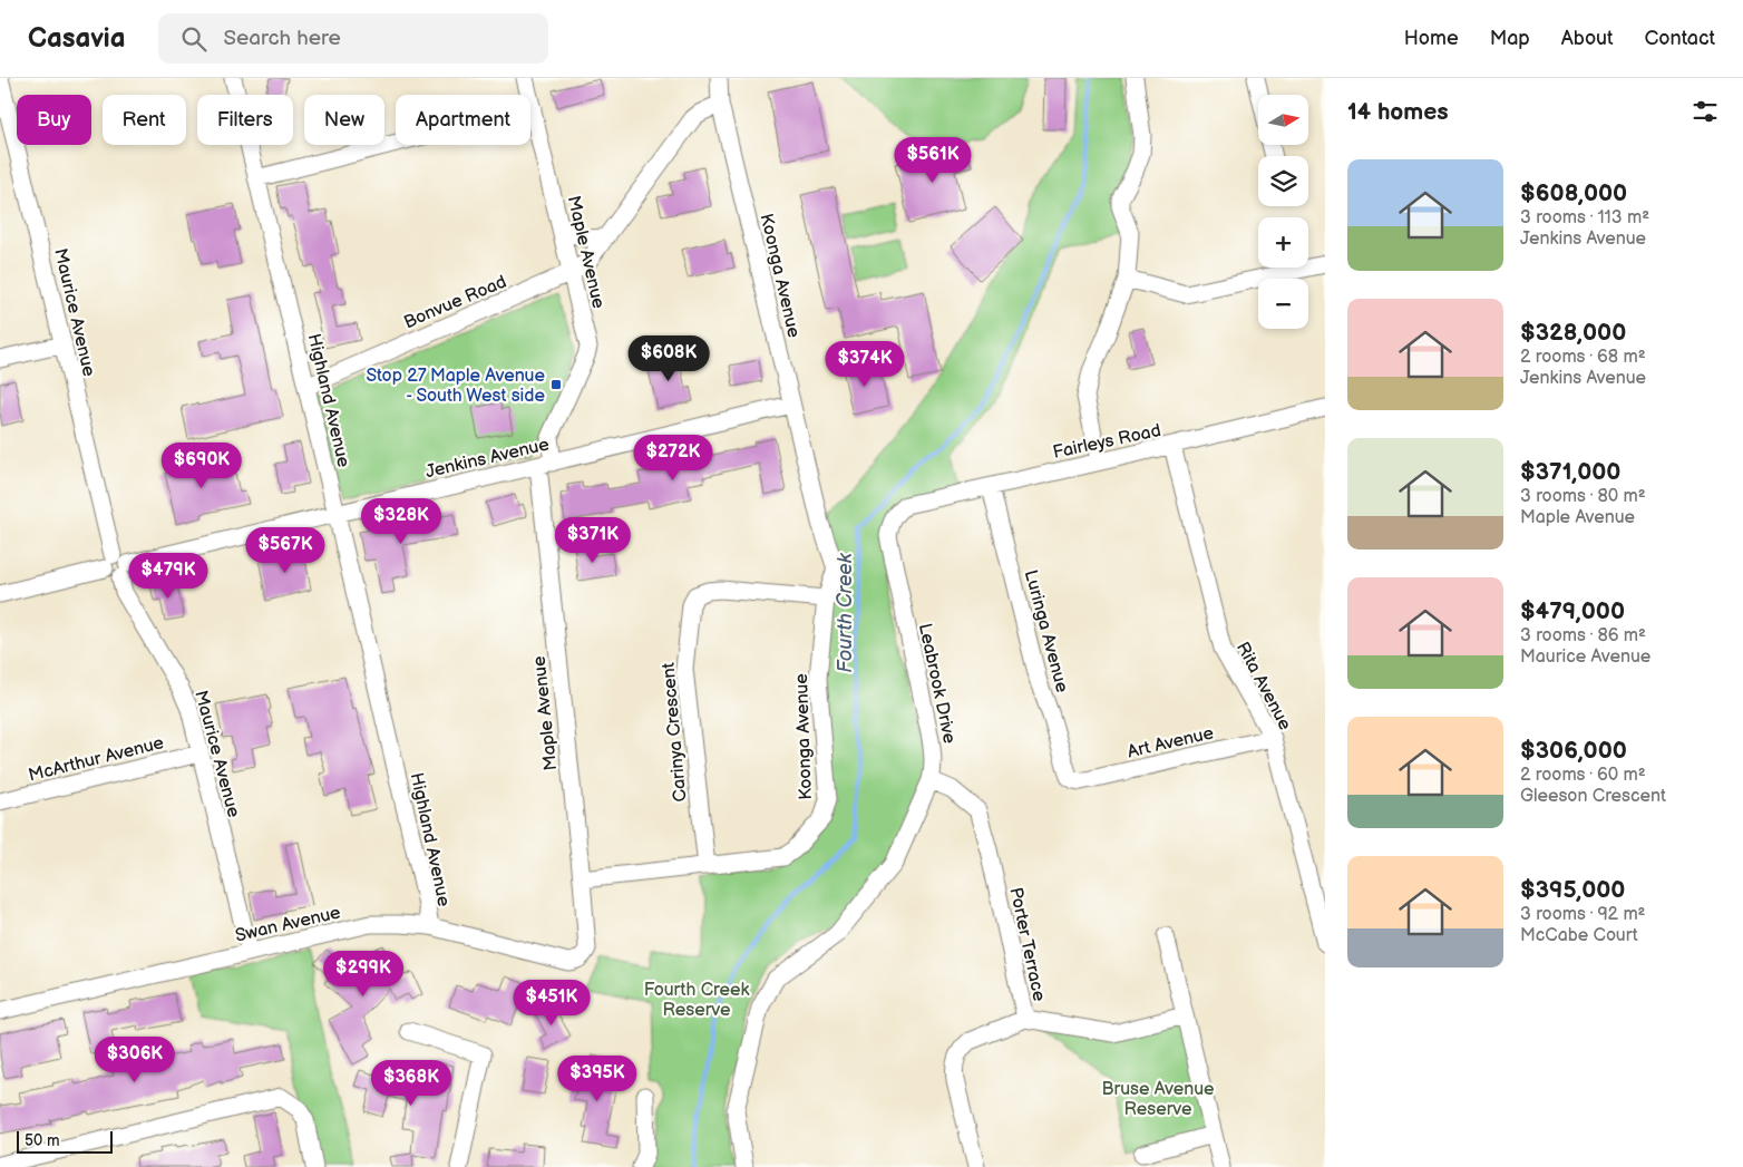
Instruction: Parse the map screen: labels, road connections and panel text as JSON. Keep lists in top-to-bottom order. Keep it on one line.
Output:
{"streets":{"street":["Maple Avenue","Koonga Avenue","Bonvue Road","Maurice Avenue","Highland Avenue","Fairleys Road","Jenkins Avenue","Luringa Avenue","Leabrook Drive","Rita Avenue","Carinya Crescent","Art Avenue","McArthur Avenue","Swan Avenue","Porter Terrace"]},"crossings":[["Maple Avenue","Koonga Avenue"],["Maple Avenue","Bonvue Road"],["Maple Avenue","Jenkins Avenue"],["Maple Avenue","Swan Avenue"],["Koonga Avenue","Bonvue Road"],["Koonga Avenue","Jenkins Avenue"],["Koonga Avenue","Carinya Crescent"],["Bonvue Road","Highland Avenue"],["Maurice Avenue","Jenkins Avenue"],["Maurice Avenue","McArthur Avenue"],["Maurice Avenue","Swan Avenue"],["Highland Avenue","Jenkins Avenue"],["Highland Avenue","Swan Avenue"],["Fairleys Road","Luringa Avenue"],["Fairleys Road","Leabrook Drive"],["Fairleys Road","Rita Avenue"],["Luringa Avenue","Art Avenue"],["Leabrook Drive","Porter Terrace"],["Rita Avenue","Art Avenue"]],"water":["Fourth Creek"],"parks":["Fourth Creek Reserve","Bruse Avenue Reserve"],"places":{"transit":["Stop 27 Maple Avenue - South West side"]},"scale_bar":"50 m","north":"right","page":{"header":"Casavia","search":"Search here","nav":["Home","Map","About","Contact"],"heading":"14 homes","map_buttons":["+","−"],"chip":["Buy","Rent","Filters","New","Apartment"],"price":["$561K","$608K","$374K","$272K","$690K","$328K","$371K","$567K","$479K","$299K","$451K","$306K","$395K","$368K"],"list":[{"name":"$608,000","note":"3 rooms · 113 m² · Jenkins Avenue"},{"name":"$328,000","note":"2 rooms · 68 m² · Jenkins Avenue"},{"name":"$371,000","note":"3 rooms · 80 m² · Maple Avenue"},{"name":"$479,000","note":"3 rooms · 86 m² · Maurice Avenue"},{"name":"$306,000","note":"2 rooms · 60 m² · Gleeson Crescent"},{"name":"$395,000","note":"3 rooms · 92 m² · McCabe Court"}],"scale":"50 m"}}
